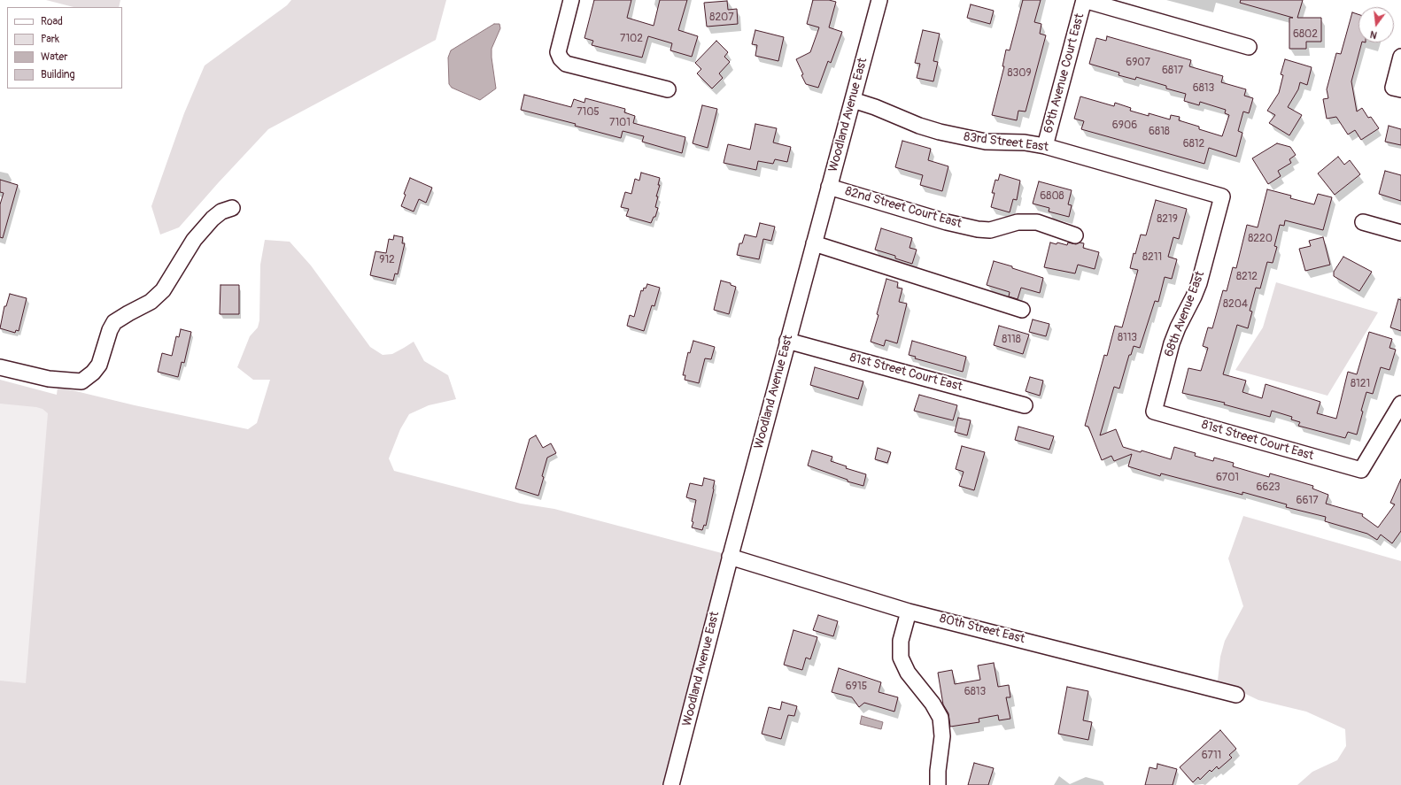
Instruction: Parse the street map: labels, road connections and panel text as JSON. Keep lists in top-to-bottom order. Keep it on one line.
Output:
{"streets":{"street":["69th Avenue Court East","Woodland Avenue East","83rd Street East","82nd Street Court East","68th Avenue East","81st Street Court East","80th Street East"]},"crossings":[["69th Avenue Court East","83rd Street East"],["Woodland Avenue East","83rd Street East"],["Woodland Avenue East","82nd Street Court East"],["Woodland Avenue East","81st Street Court East"],["Woodland Avenue East","80th Street East"],["83rd Street East","68th Avenue East"],["68th Avenue East","81st Street Court East"]],"house_numbers":["8207","6802","7102","6907","6817","8309","6813","7105","7101","6906","6818","6812","6808","8219","8220","8211","912","8212","8204","8113","8118","8121","6701","6623","6617","6915","6813","6711"],"legend":["Road","Park","Water","Building"],"north":"bottom"}
